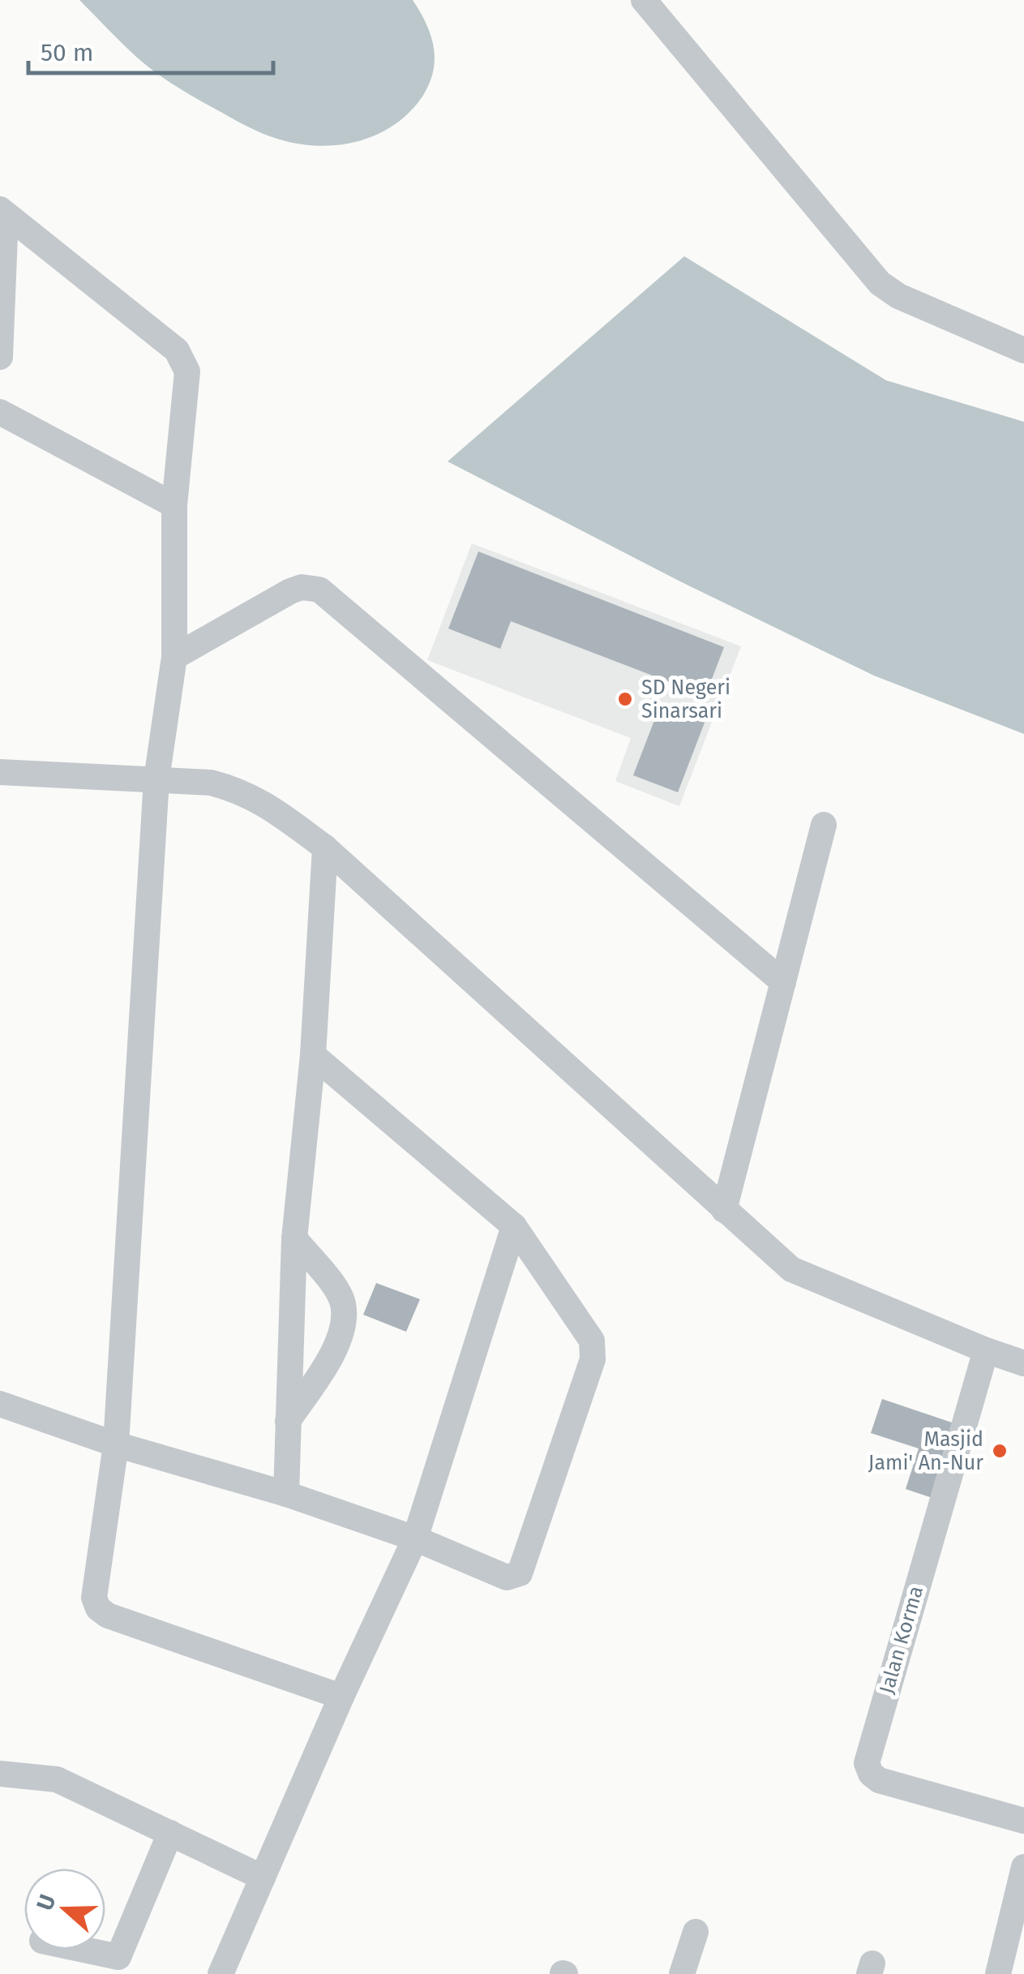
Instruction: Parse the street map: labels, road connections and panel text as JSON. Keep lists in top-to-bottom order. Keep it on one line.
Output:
{"streets":{"street":["Jalan Korma"]},"places":["SD Negeri Sinarsari","Masjid Jami' An-Nur"],"scale_bar":"50 m","north":"left"}
